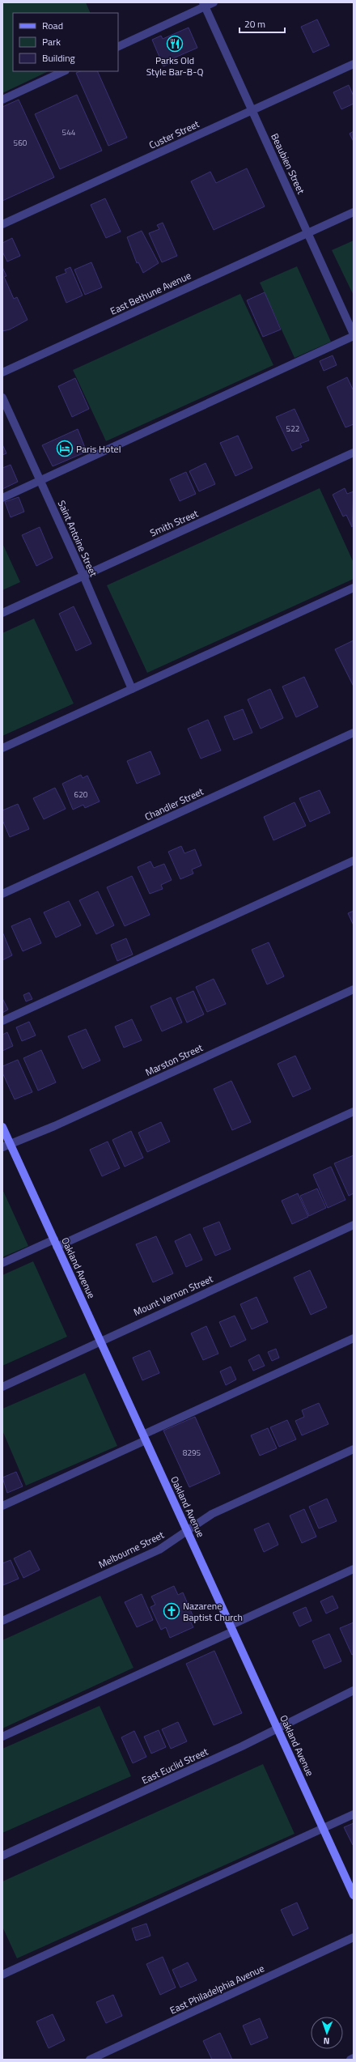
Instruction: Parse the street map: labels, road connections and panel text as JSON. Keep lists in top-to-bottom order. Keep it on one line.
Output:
{"streets":{"street":["Custer Street","Beaubien Street","East Bethune Avenue","Smith Street","Saint Antoine Street","Chandler Street","Marston Street","Oakland Avenue","Mount Vernon Street","Melbourne Street","East Euclid Street","East Philadelphia Avenue"]},"crossings":[["Custer Street","Beaubien Street"],["Beaubien Street","East Bethune Avenue"],["Smith Street","Saint Antoine Street"],["Marston Street","Oakland Avenue"],["Oakland Avenue","Mount Vernon Street"],["Oakland Avenue","Melbourne Street"],["Oakland Avenue","East Euclid Street"]],"places":{"restaurant":["Parks Old Style Bar-B-Q"],"hotel":["Paris Hotel"],"church":["Nazarene Baptist Church"]},"house_numbers":["544","560","522","620","8295"],"legend":["Road","Park","Building"],"scale_bar":"20 m","north":"bottom"}
